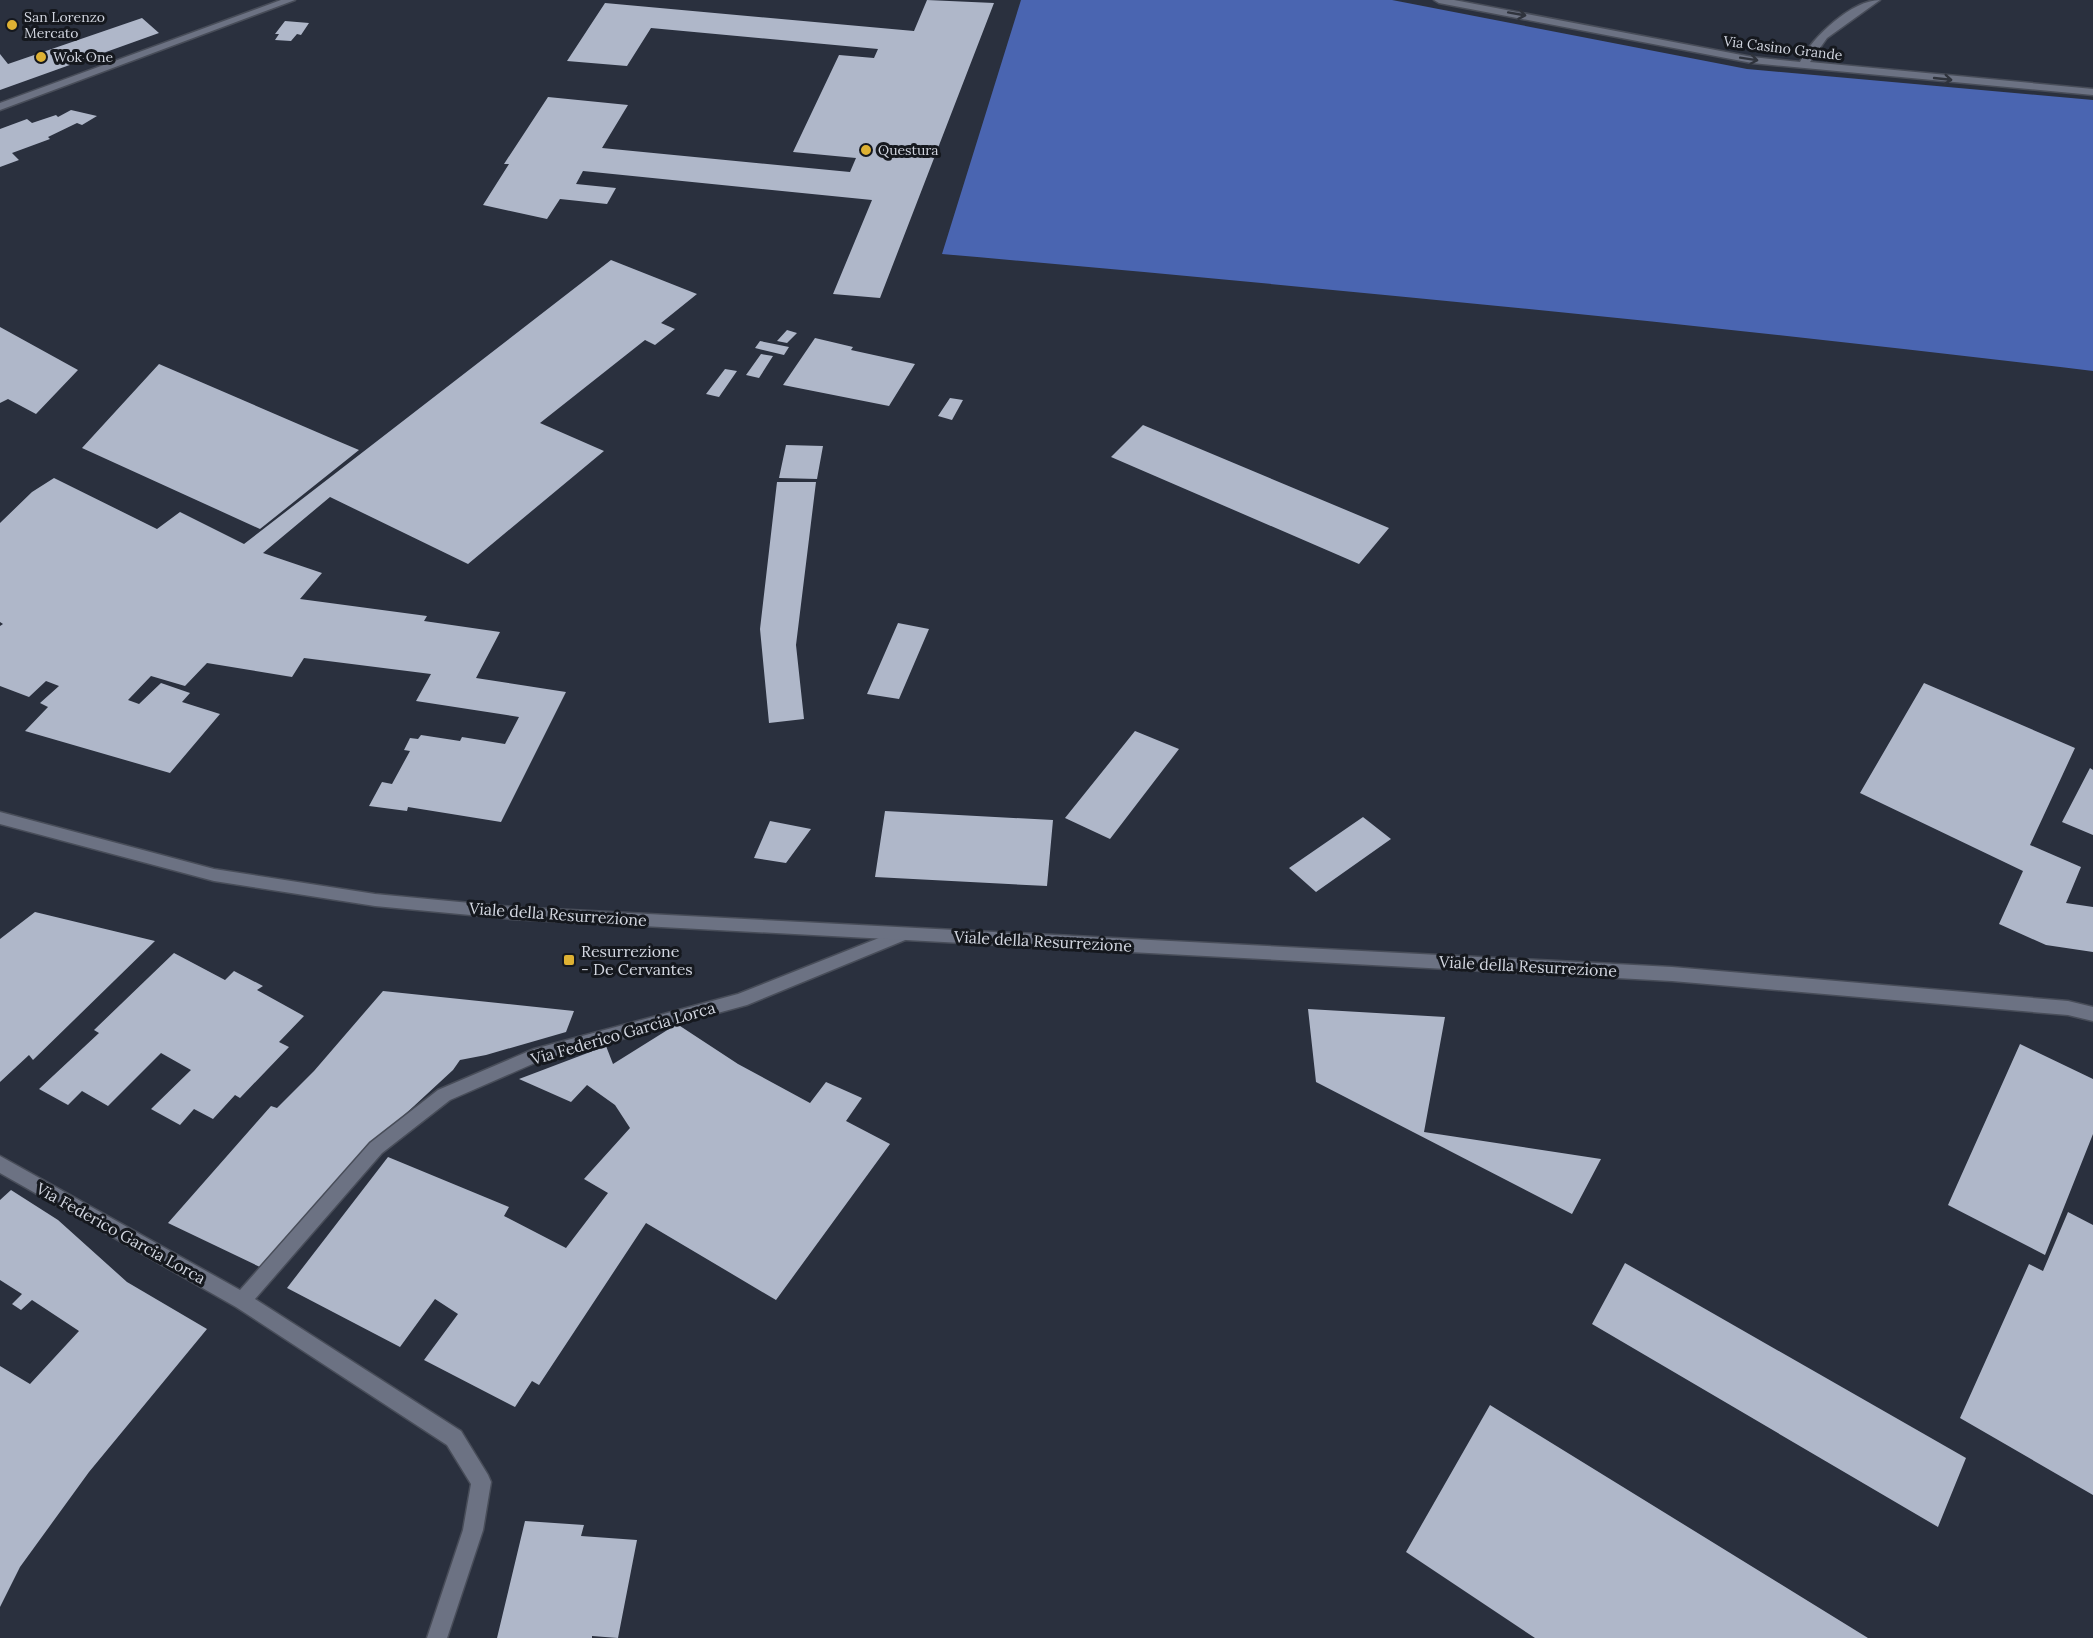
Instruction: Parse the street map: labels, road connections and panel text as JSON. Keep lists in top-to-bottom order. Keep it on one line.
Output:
{"streets":{"street":["Via Casino Grande","Viale della Resurrezione","Via Federico Garcia Lorca"]},"crossings":[["Viale della Resurrezione","Via Federico Garcia Lorca"]],"one_way":["Via Casino Grande"],"places":{"other":["San Lorenzo Mercato","Wok One","Questura"],"transit":["Resurrezione - De Cervantes"]}}
